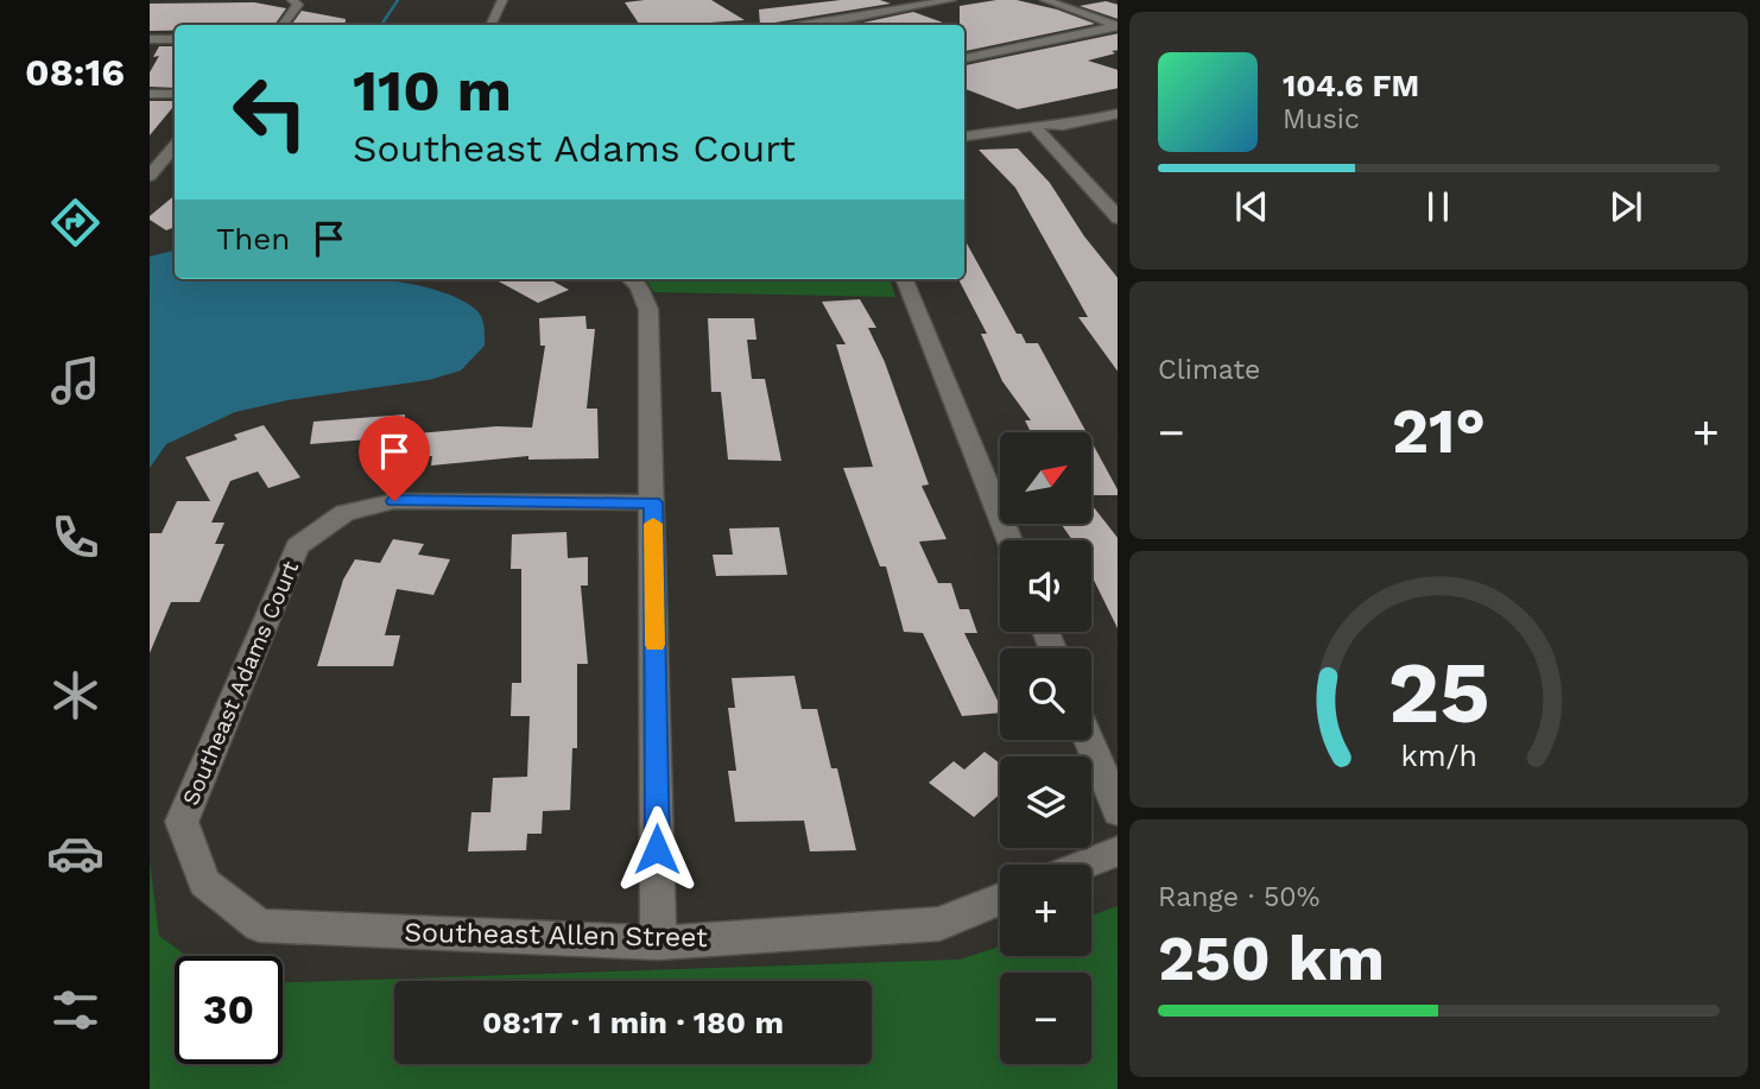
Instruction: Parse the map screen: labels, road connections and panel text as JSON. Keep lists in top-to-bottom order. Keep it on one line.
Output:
{"streets":{"street":["Southeast Adams Court","Southeast Allen Street"]},"crossings":[["Southeast Adams Court","Southeast Allen Street"]],"north":"top right","page":{"tabs":"08:16","turn":["110 m","Southeast Adams Court"],"song":["104.6 FM","Music"],"then":"Then","tile":["Climate",["Range · 50%","250 km"]],"heat":["−","21°","+"],"map_buttons":["+","−"],"limit":"30","trip":"08:17 · 1 min · 180 m","gauge":["25","km/h"]}}
